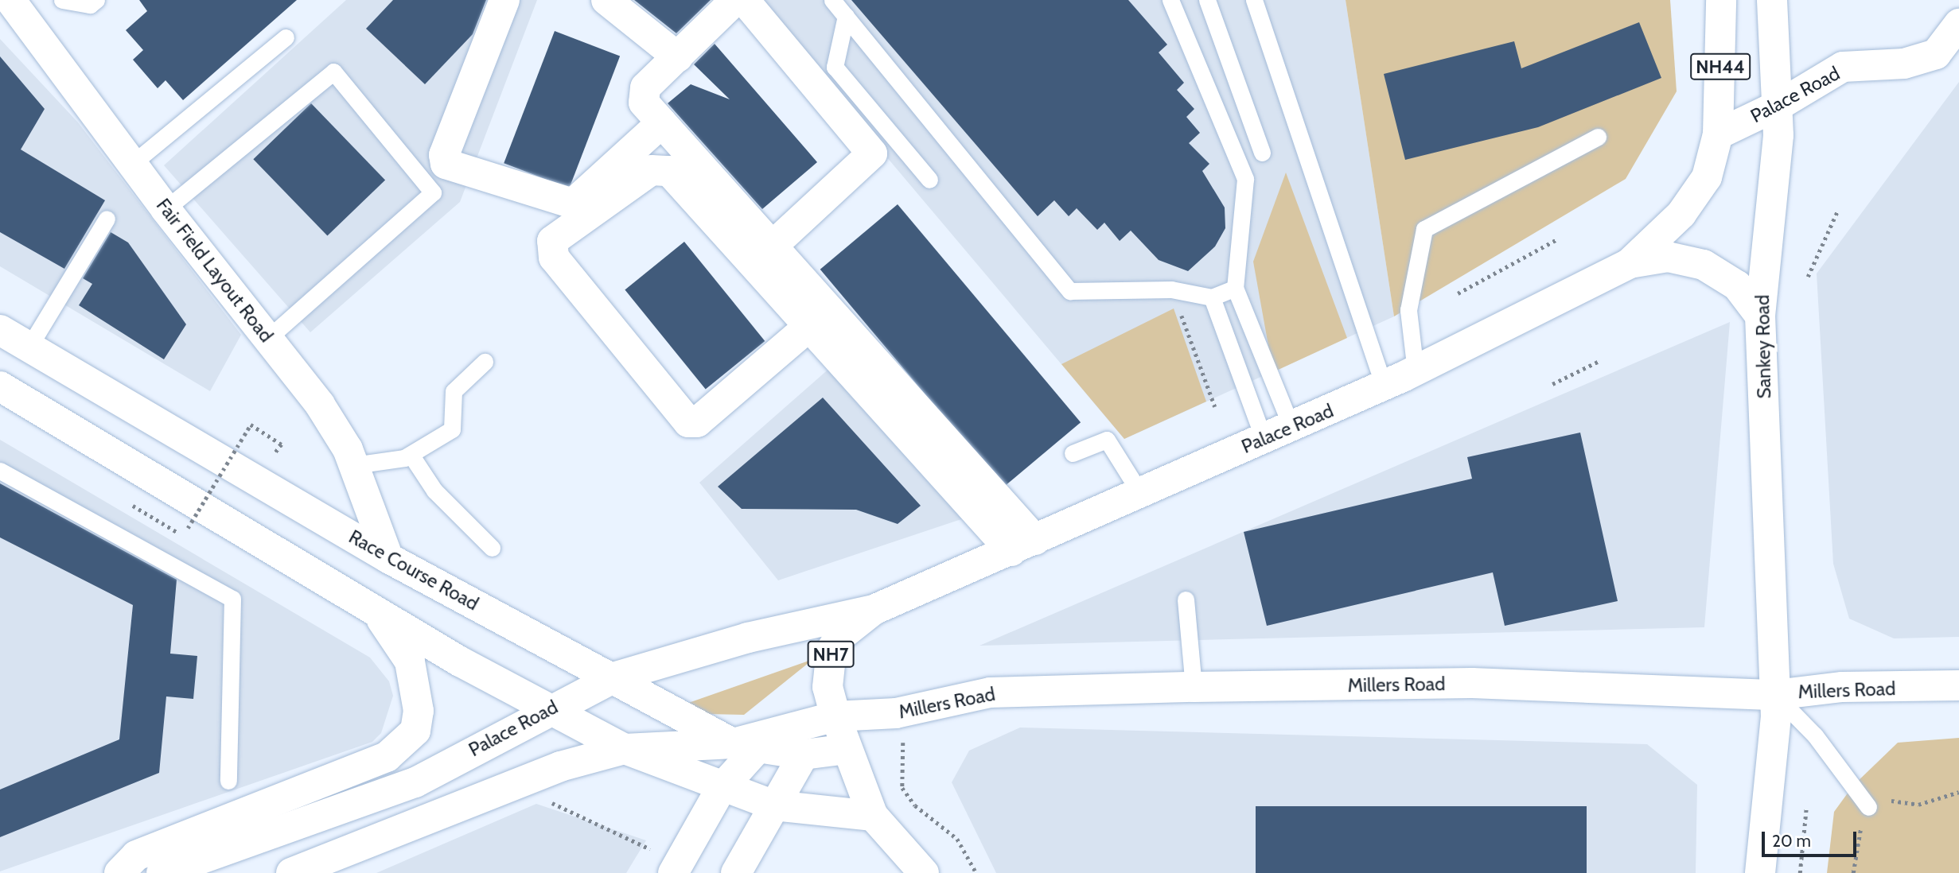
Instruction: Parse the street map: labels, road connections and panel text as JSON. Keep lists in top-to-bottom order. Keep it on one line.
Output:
{"streets":{"main road":["NH44","Palace Road","Fair Field Layout Road","Sankey Road","Race Course Road","NH7","Millers Road"]},"crossings":[["NH44","Palace Road"],["Palace Road","Sankey Road"],["Palace Road","Race Course Road"],["Palace Road","Millers Road"],["Fair Field Layout Road","Race Course Road"],["Sankey Road","Millers Road"],["Race Course Road","Millers Road"]],"scale_bar":"20 m"}
